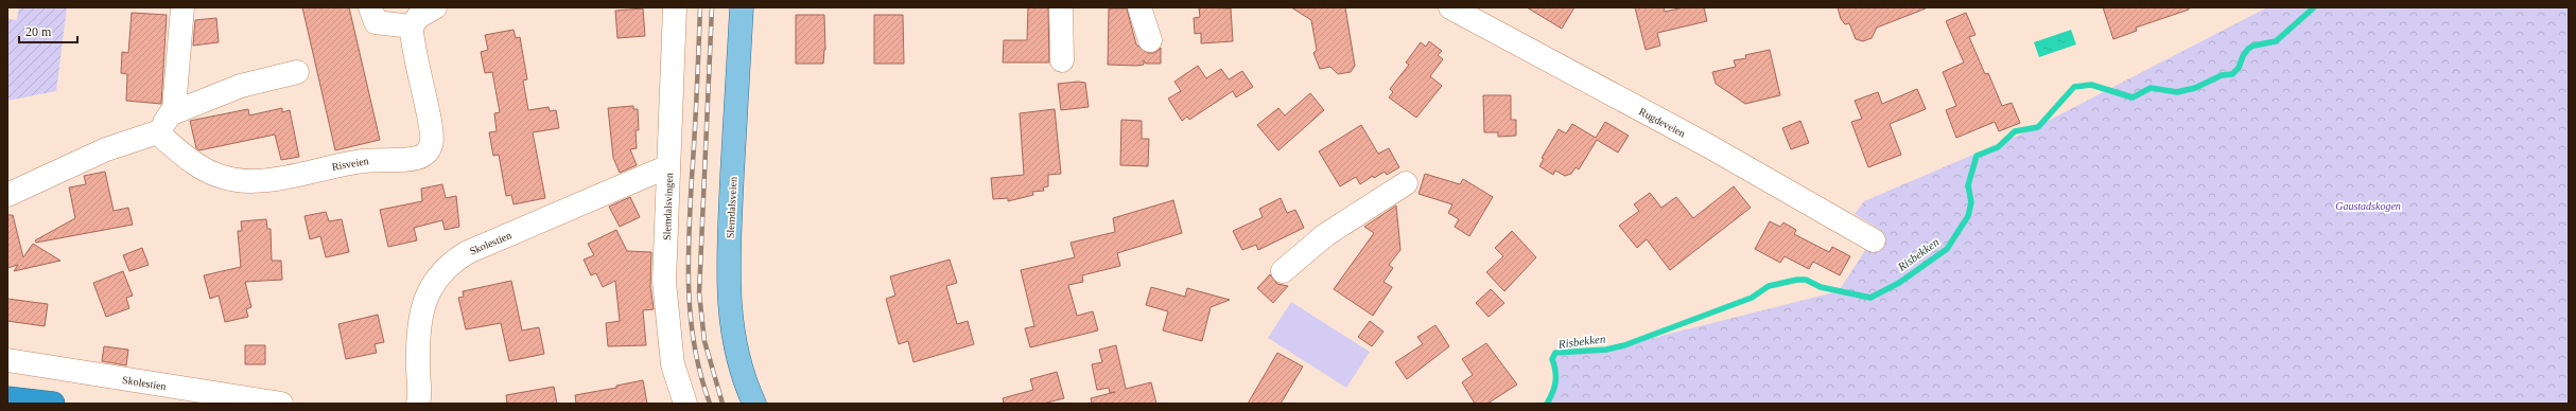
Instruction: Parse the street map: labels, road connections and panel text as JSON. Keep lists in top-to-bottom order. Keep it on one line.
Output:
{"streets":{"main road":["Slemdalsveien"],"street":["Rugdeveien","Risveien","Slemdalsvingen","Skolestien"]},"crossings":[["Slemdalsvingen","Skolestien"]],"water":["Risbekken"],"parks":["Gaustadskogen"],"scale_bar":"20 m"}
